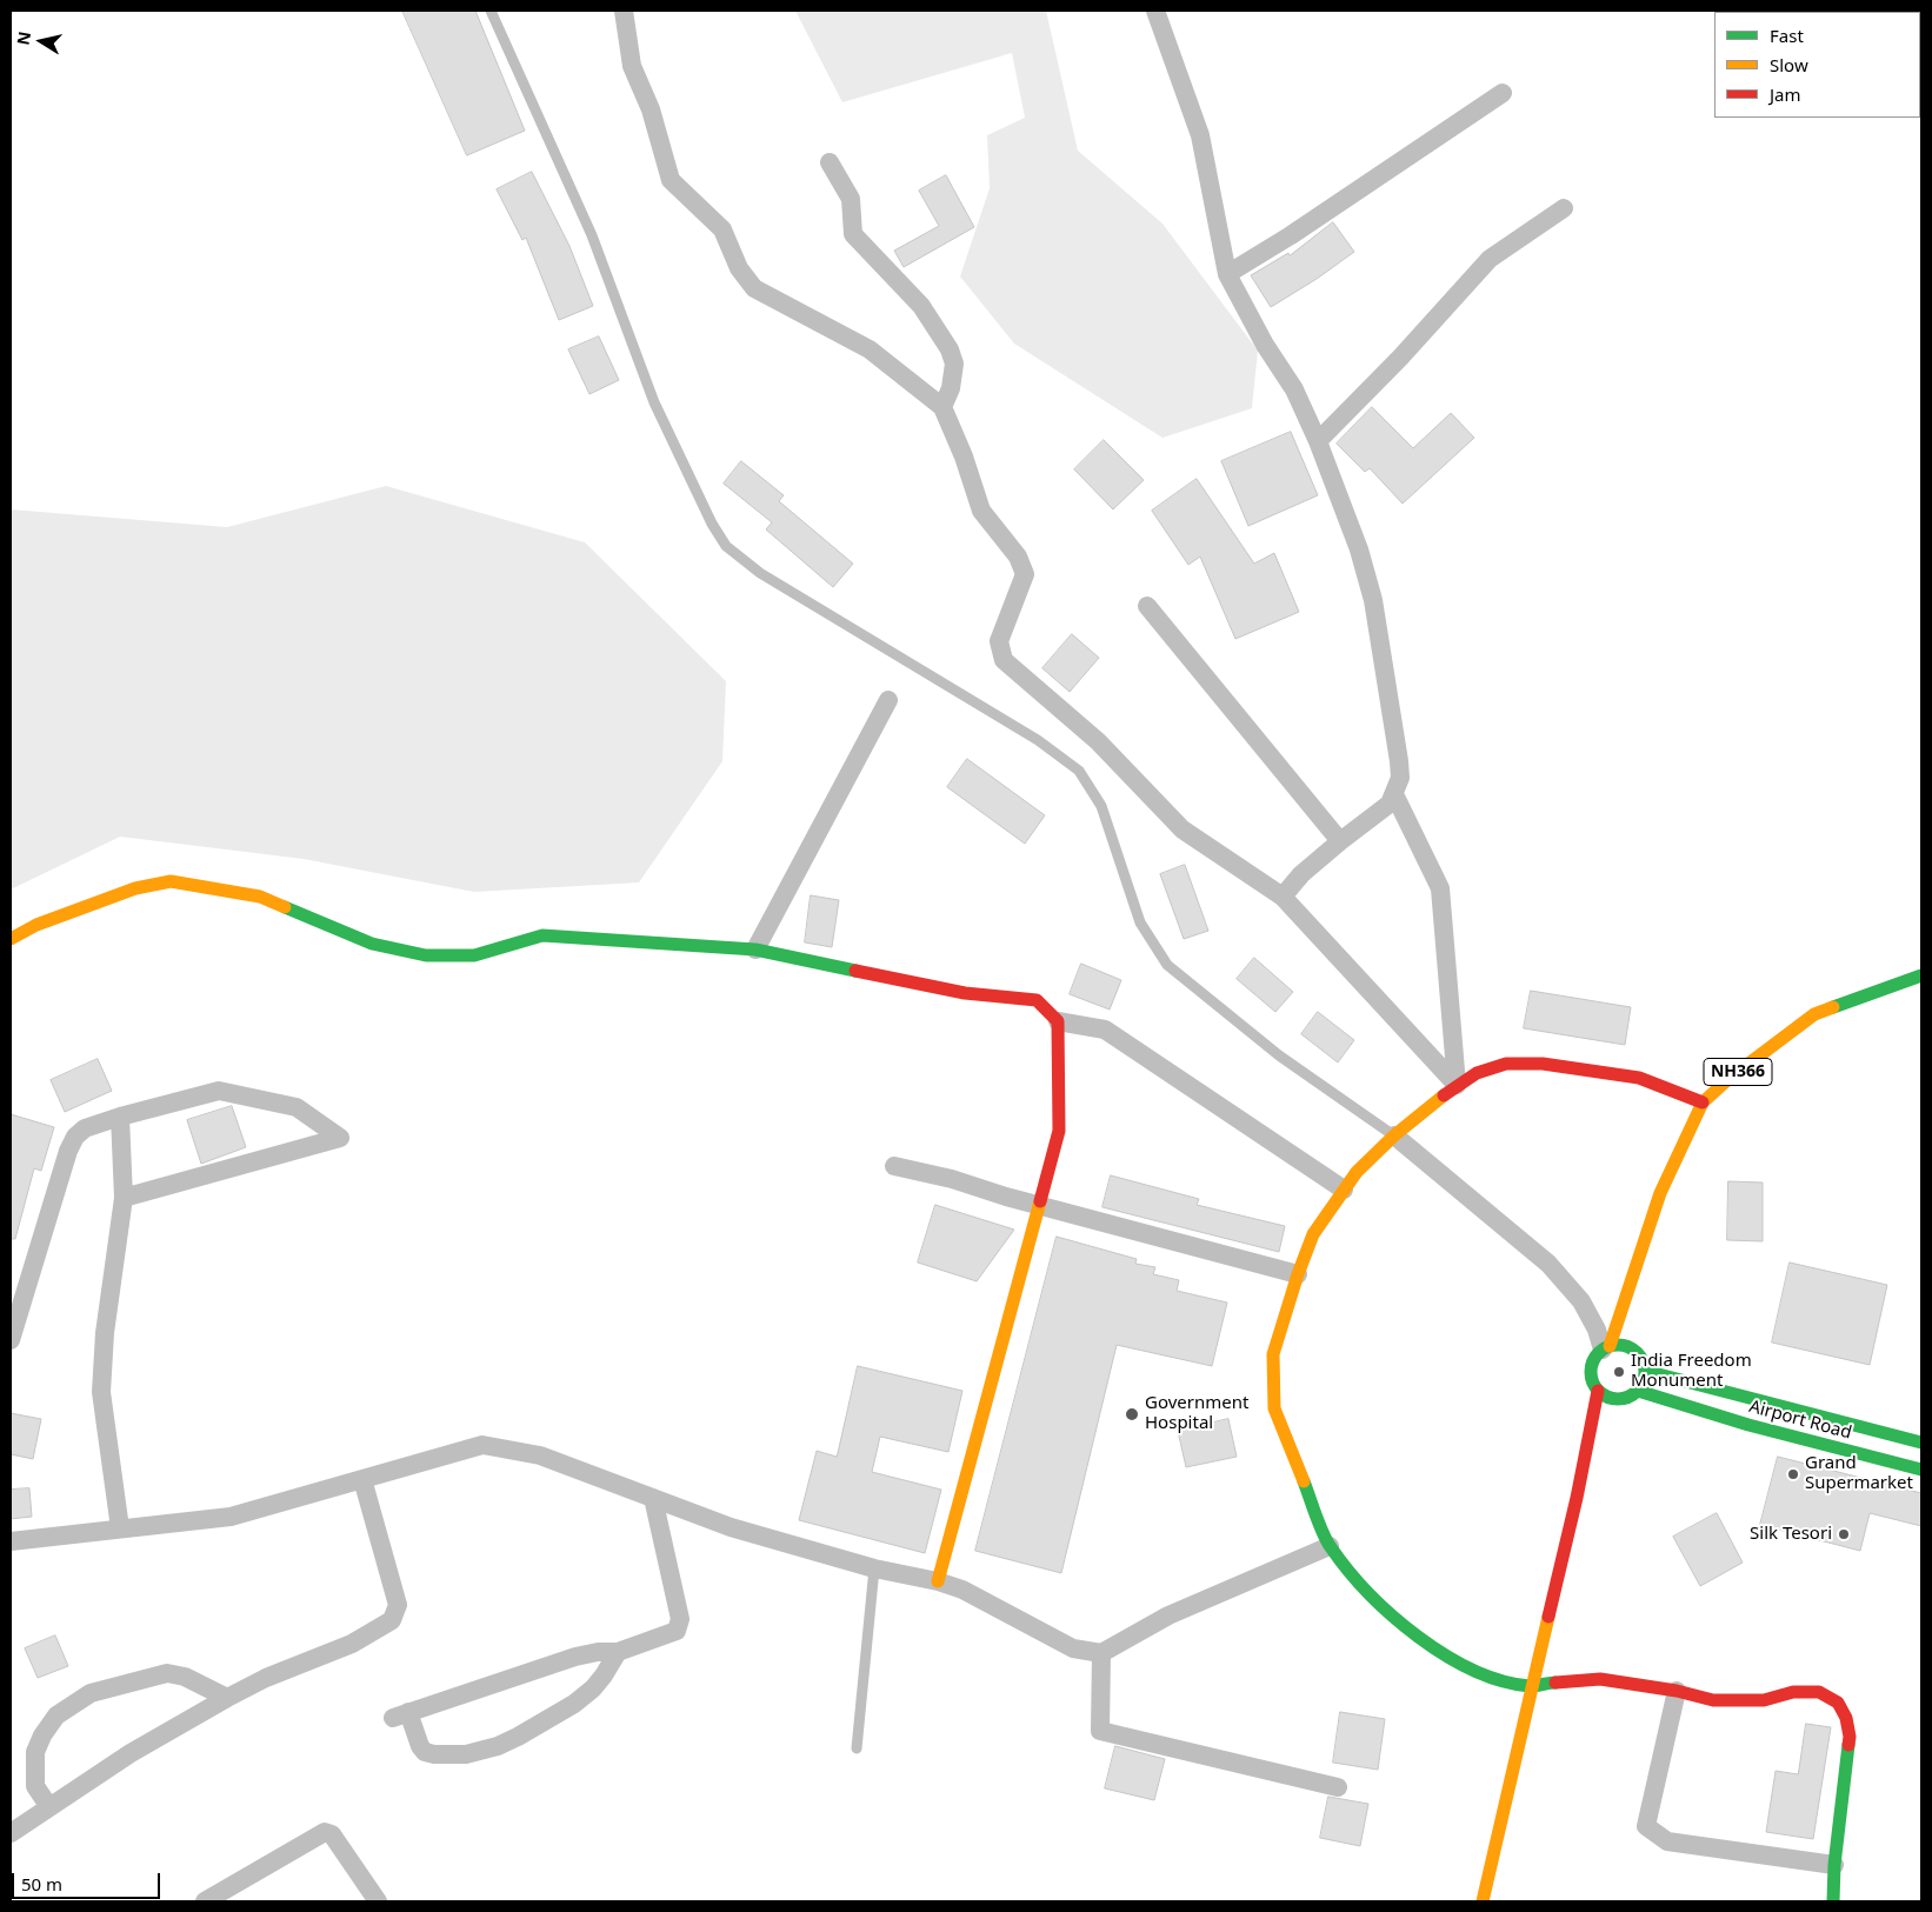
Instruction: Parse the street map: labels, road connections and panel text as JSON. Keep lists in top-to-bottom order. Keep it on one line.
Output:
{"streets":{"main road":["NH366","Airport Road"]},"crossings":[["NH366","Airport Road"]],"places":["India Freedom Monument","Government Hospital","Grand Supermarket","Silk Tesori"],"legend":["Fast","Slow","Jam"],"scale_bar":"50 m","north":"left"}
